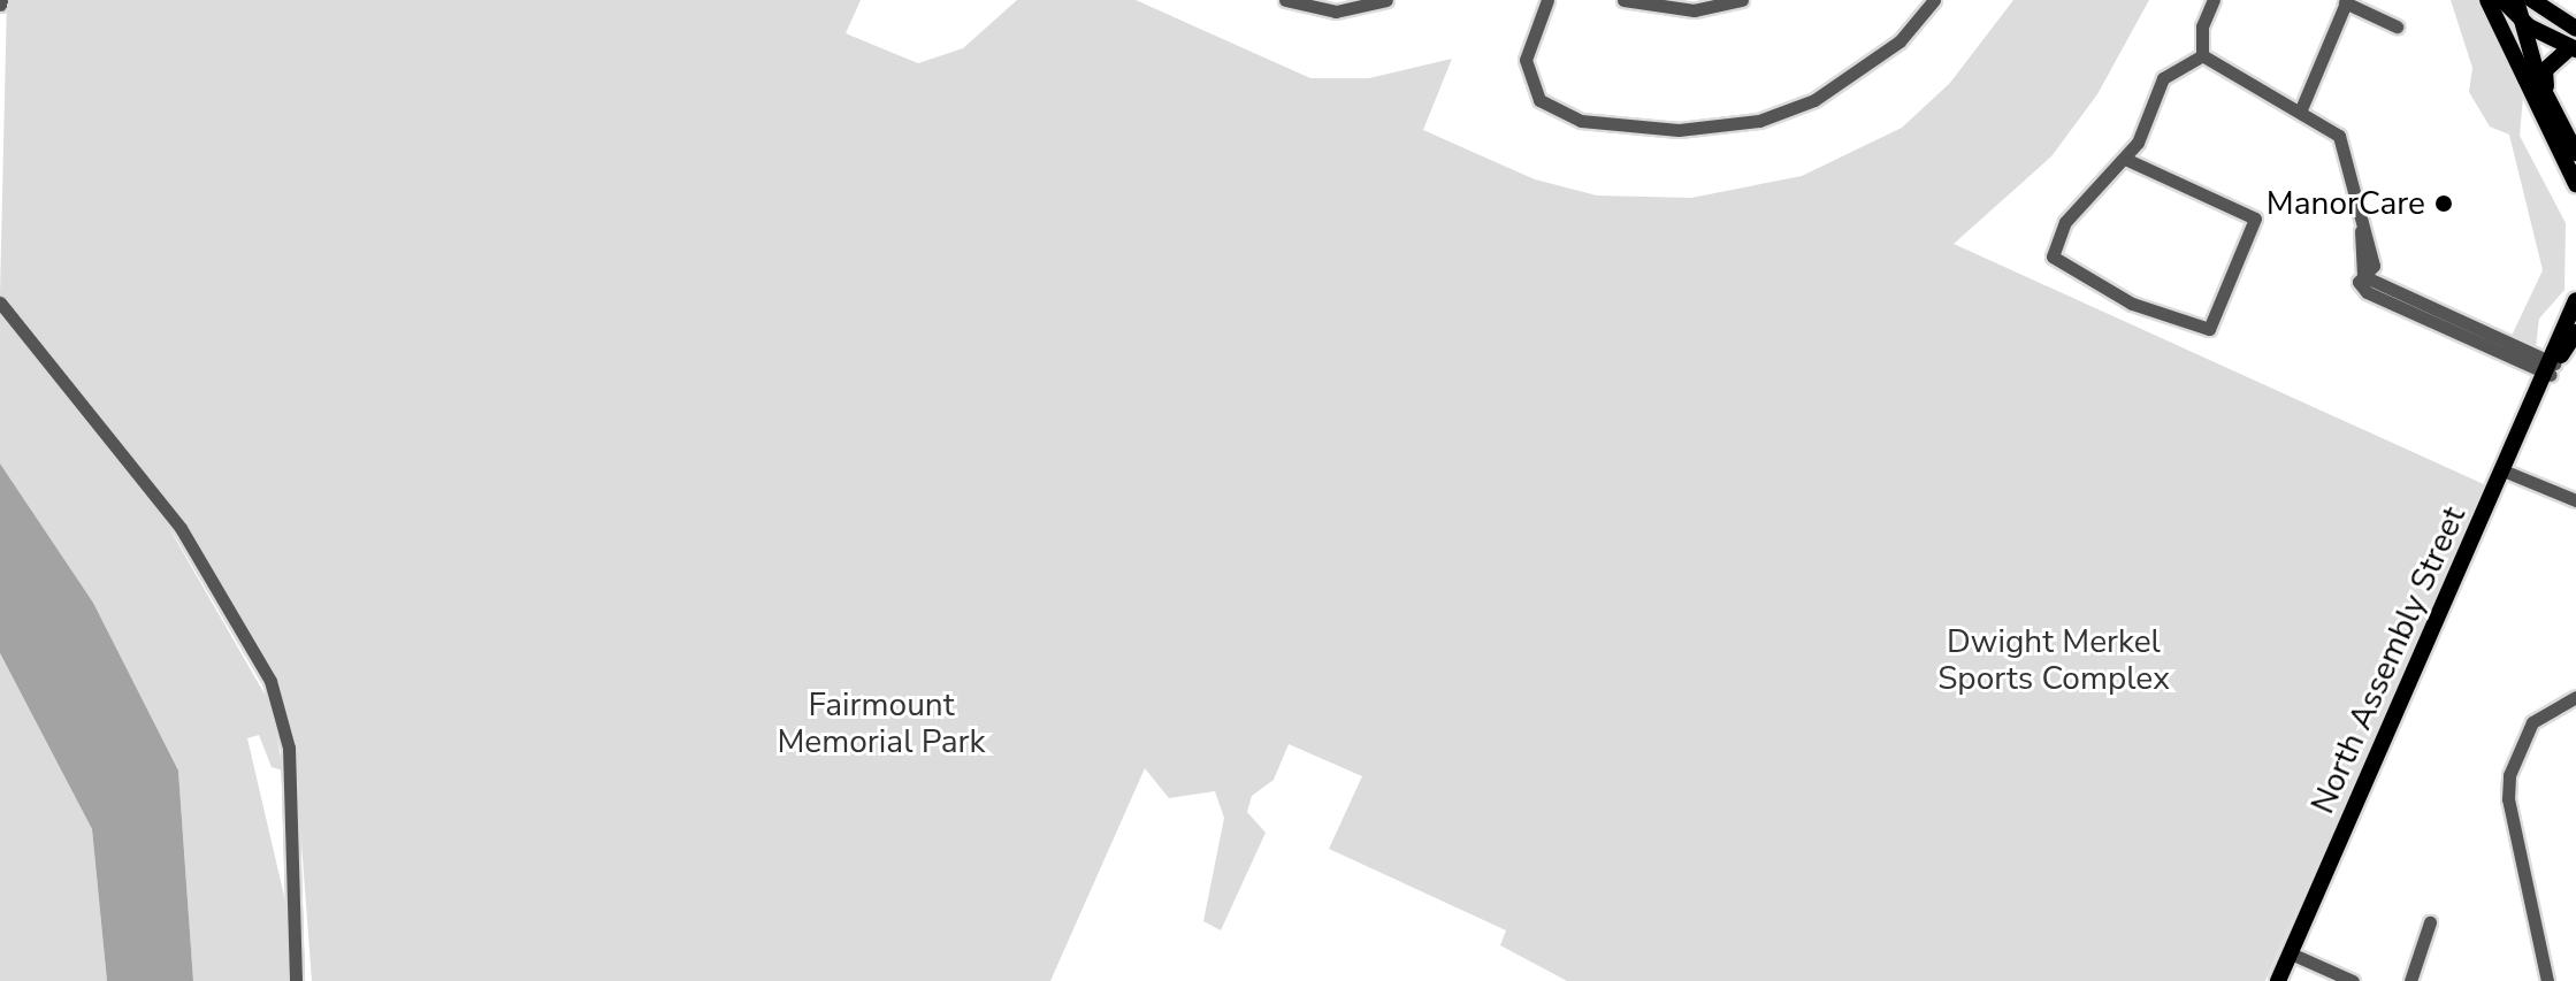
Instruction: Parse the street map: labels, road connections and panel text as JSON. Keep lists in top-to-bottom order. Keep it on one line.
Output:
{"streets":{"main road":["North Assembly Street"]},"parks":["Dwight Merkel Sports Complex","Fairmount Memorial Park"],"places":["ManorCare"]}
